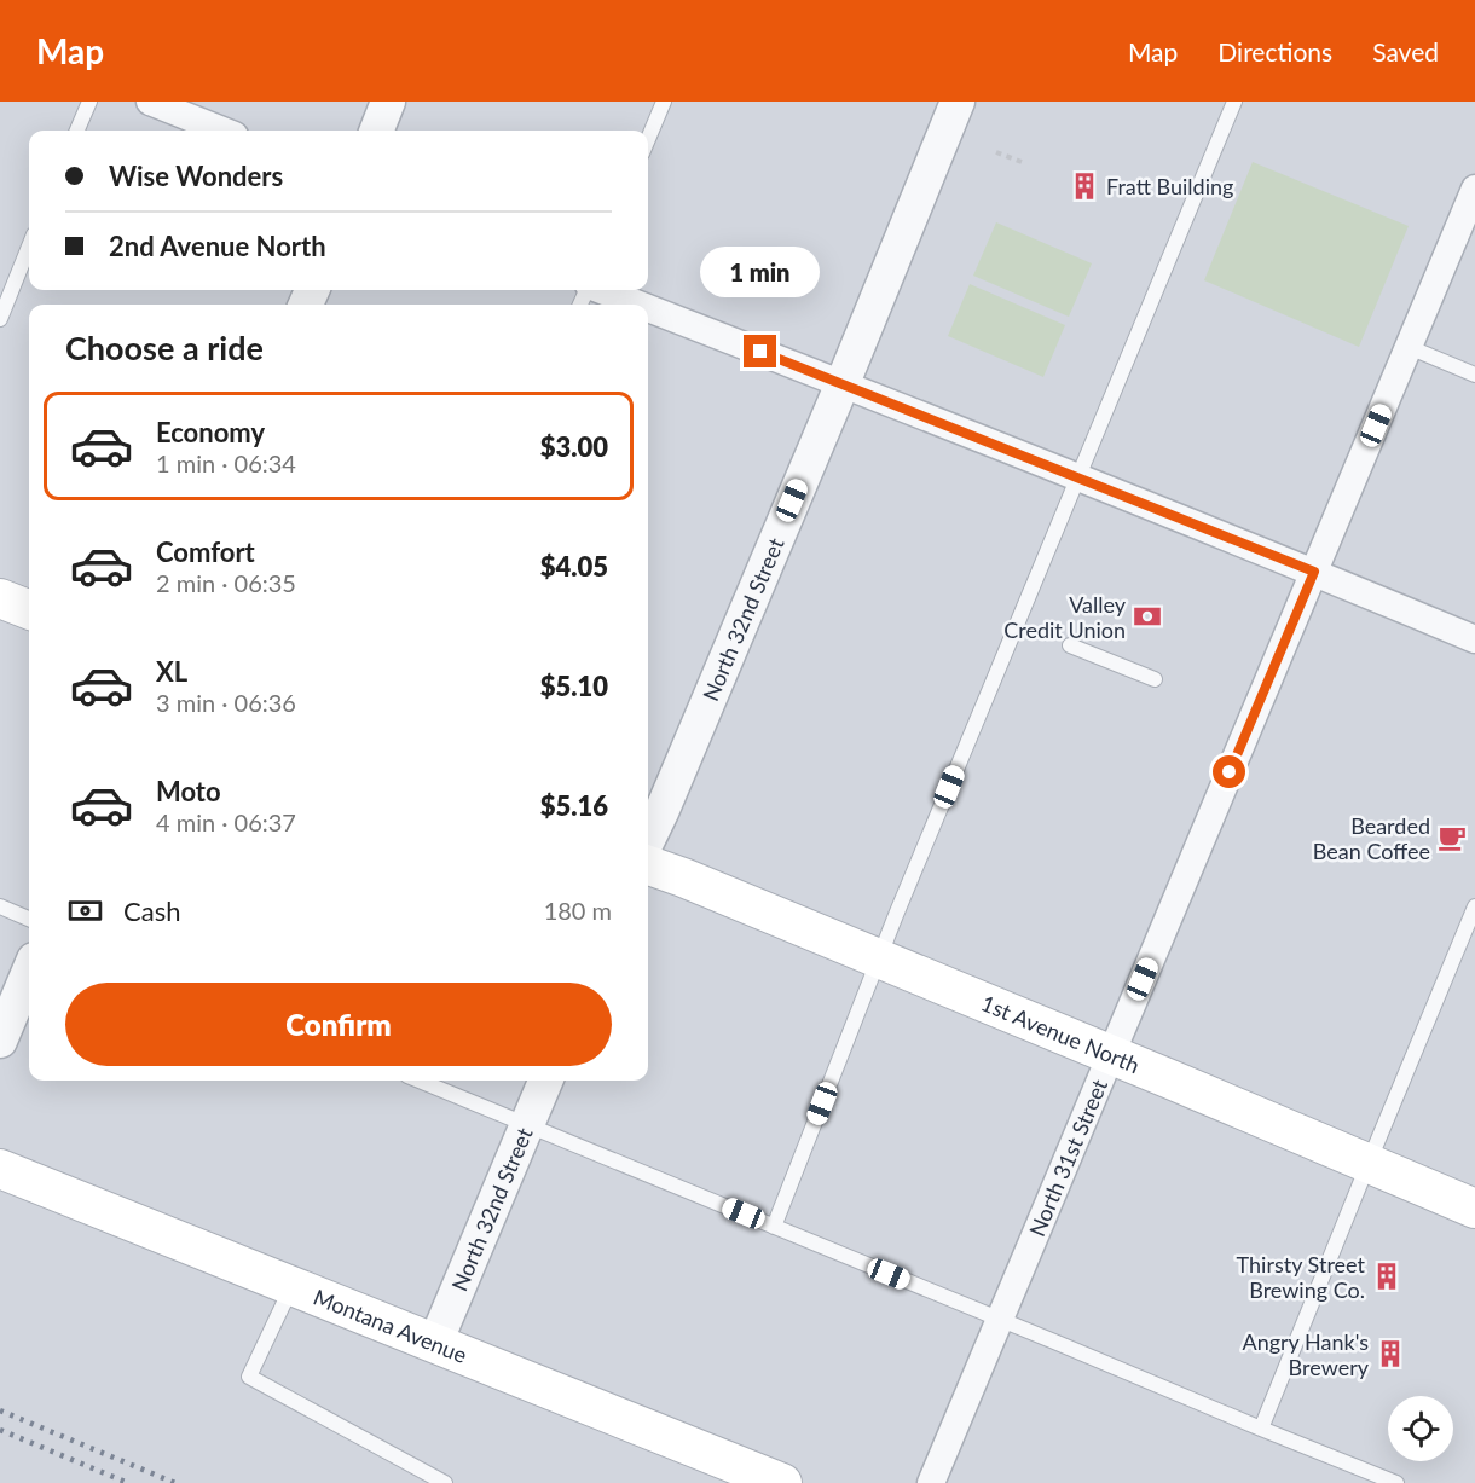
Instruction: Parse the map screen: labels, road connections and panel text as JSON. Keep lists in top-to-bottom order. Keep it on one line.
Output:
{"streets":{"main road":["1st Avenue North","Montana Avenue"],"street":["North 32nd Street","North 31st Street"]},"crossings":[["North 32nd Street","Montana Avenue"],["1st Avenue North","North 31st Street"]],"places":{"building":["Fratt Building","Thirsty Street Brewing Co.","Angry Hank's Brewery"],"bank":["Valley Credit Union"],"cafe":["Bearded Bean Coffee"]},"page":{"header":"Map","nav":["Map","Directions","Saved"],"banner":["Wise Wonders","2nd Avenue North"],"bubble":"1 min","heading":"Choose a ride","list":[{"name":"Economy","note":"1 min · 06:34","value":"$3.00"},{"name":"Comfort","note":"2 min · 06:35","value":"$4.05"},{"name":"XL","note":"3 min · 06:36","value":"$5.10"},{"name":"Moto","note":"4 min · 06:37","value":"$5.16"}],"pay":["Cash","180 m"],"buttons":"Confirm"}}
